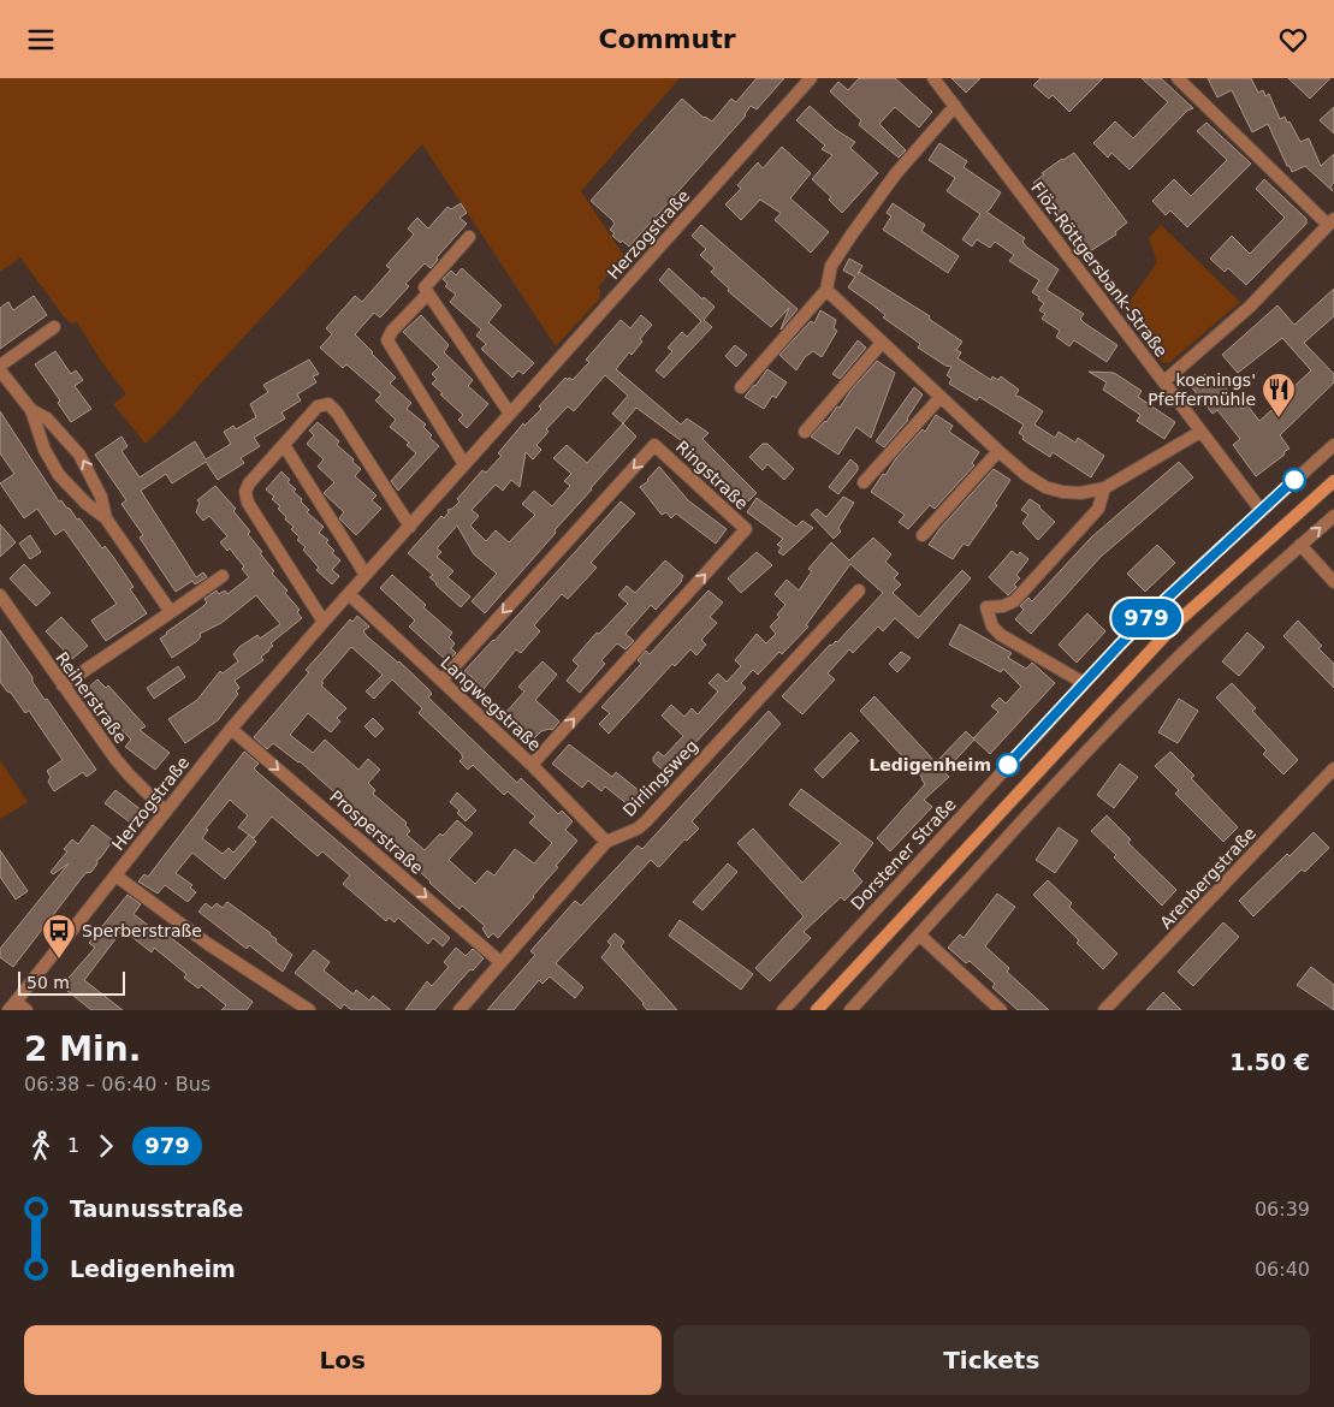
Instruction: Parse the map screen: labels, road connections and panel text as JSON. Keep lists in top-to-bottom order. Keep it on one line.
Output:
{"streets":{"street":["Herzogstraße","Flöz-Röttgersbank-Straße","Ringstraße","Reiherstraße","Langwegstraße","Dirlingsweg","Prosperstraße","Dorstener Straße","Arenbergstraße"]},"crossings":[["Herzogstraße","Reiherstraße"],["Herzogstraße","Langwegstraße"],["Herzogstraße","Prosperstraße"],["Flöz-Röttgersbank-Straße","Dorstener Straße"],["Ringstraße","Langwegstraße"],["Langwegstraße","Dirlingsweg"],["Dirlingsweg","Prosperstraße"]],"one_way":["Prosperstraße"],"places":{"restaurant":["koenings' Pfeffermühle"],"other":["Ledigenheim"],"bus stop":["Sperberstraße"]},"lines":["bus line 979"],"scale_bar":"50 m","page":{"header":"Commutr","on_map":"979","scale":"50 m","heading":["2 Min.","06:38 – 06:40 · Bus","1.50 €"],"legs":["1","979"],"list":[{"name":"Taunusstraße","value":"06:39"},{"name":"Ledigenheim","value":"06:40"}],"buttons":["Los","Tickets"]}}
